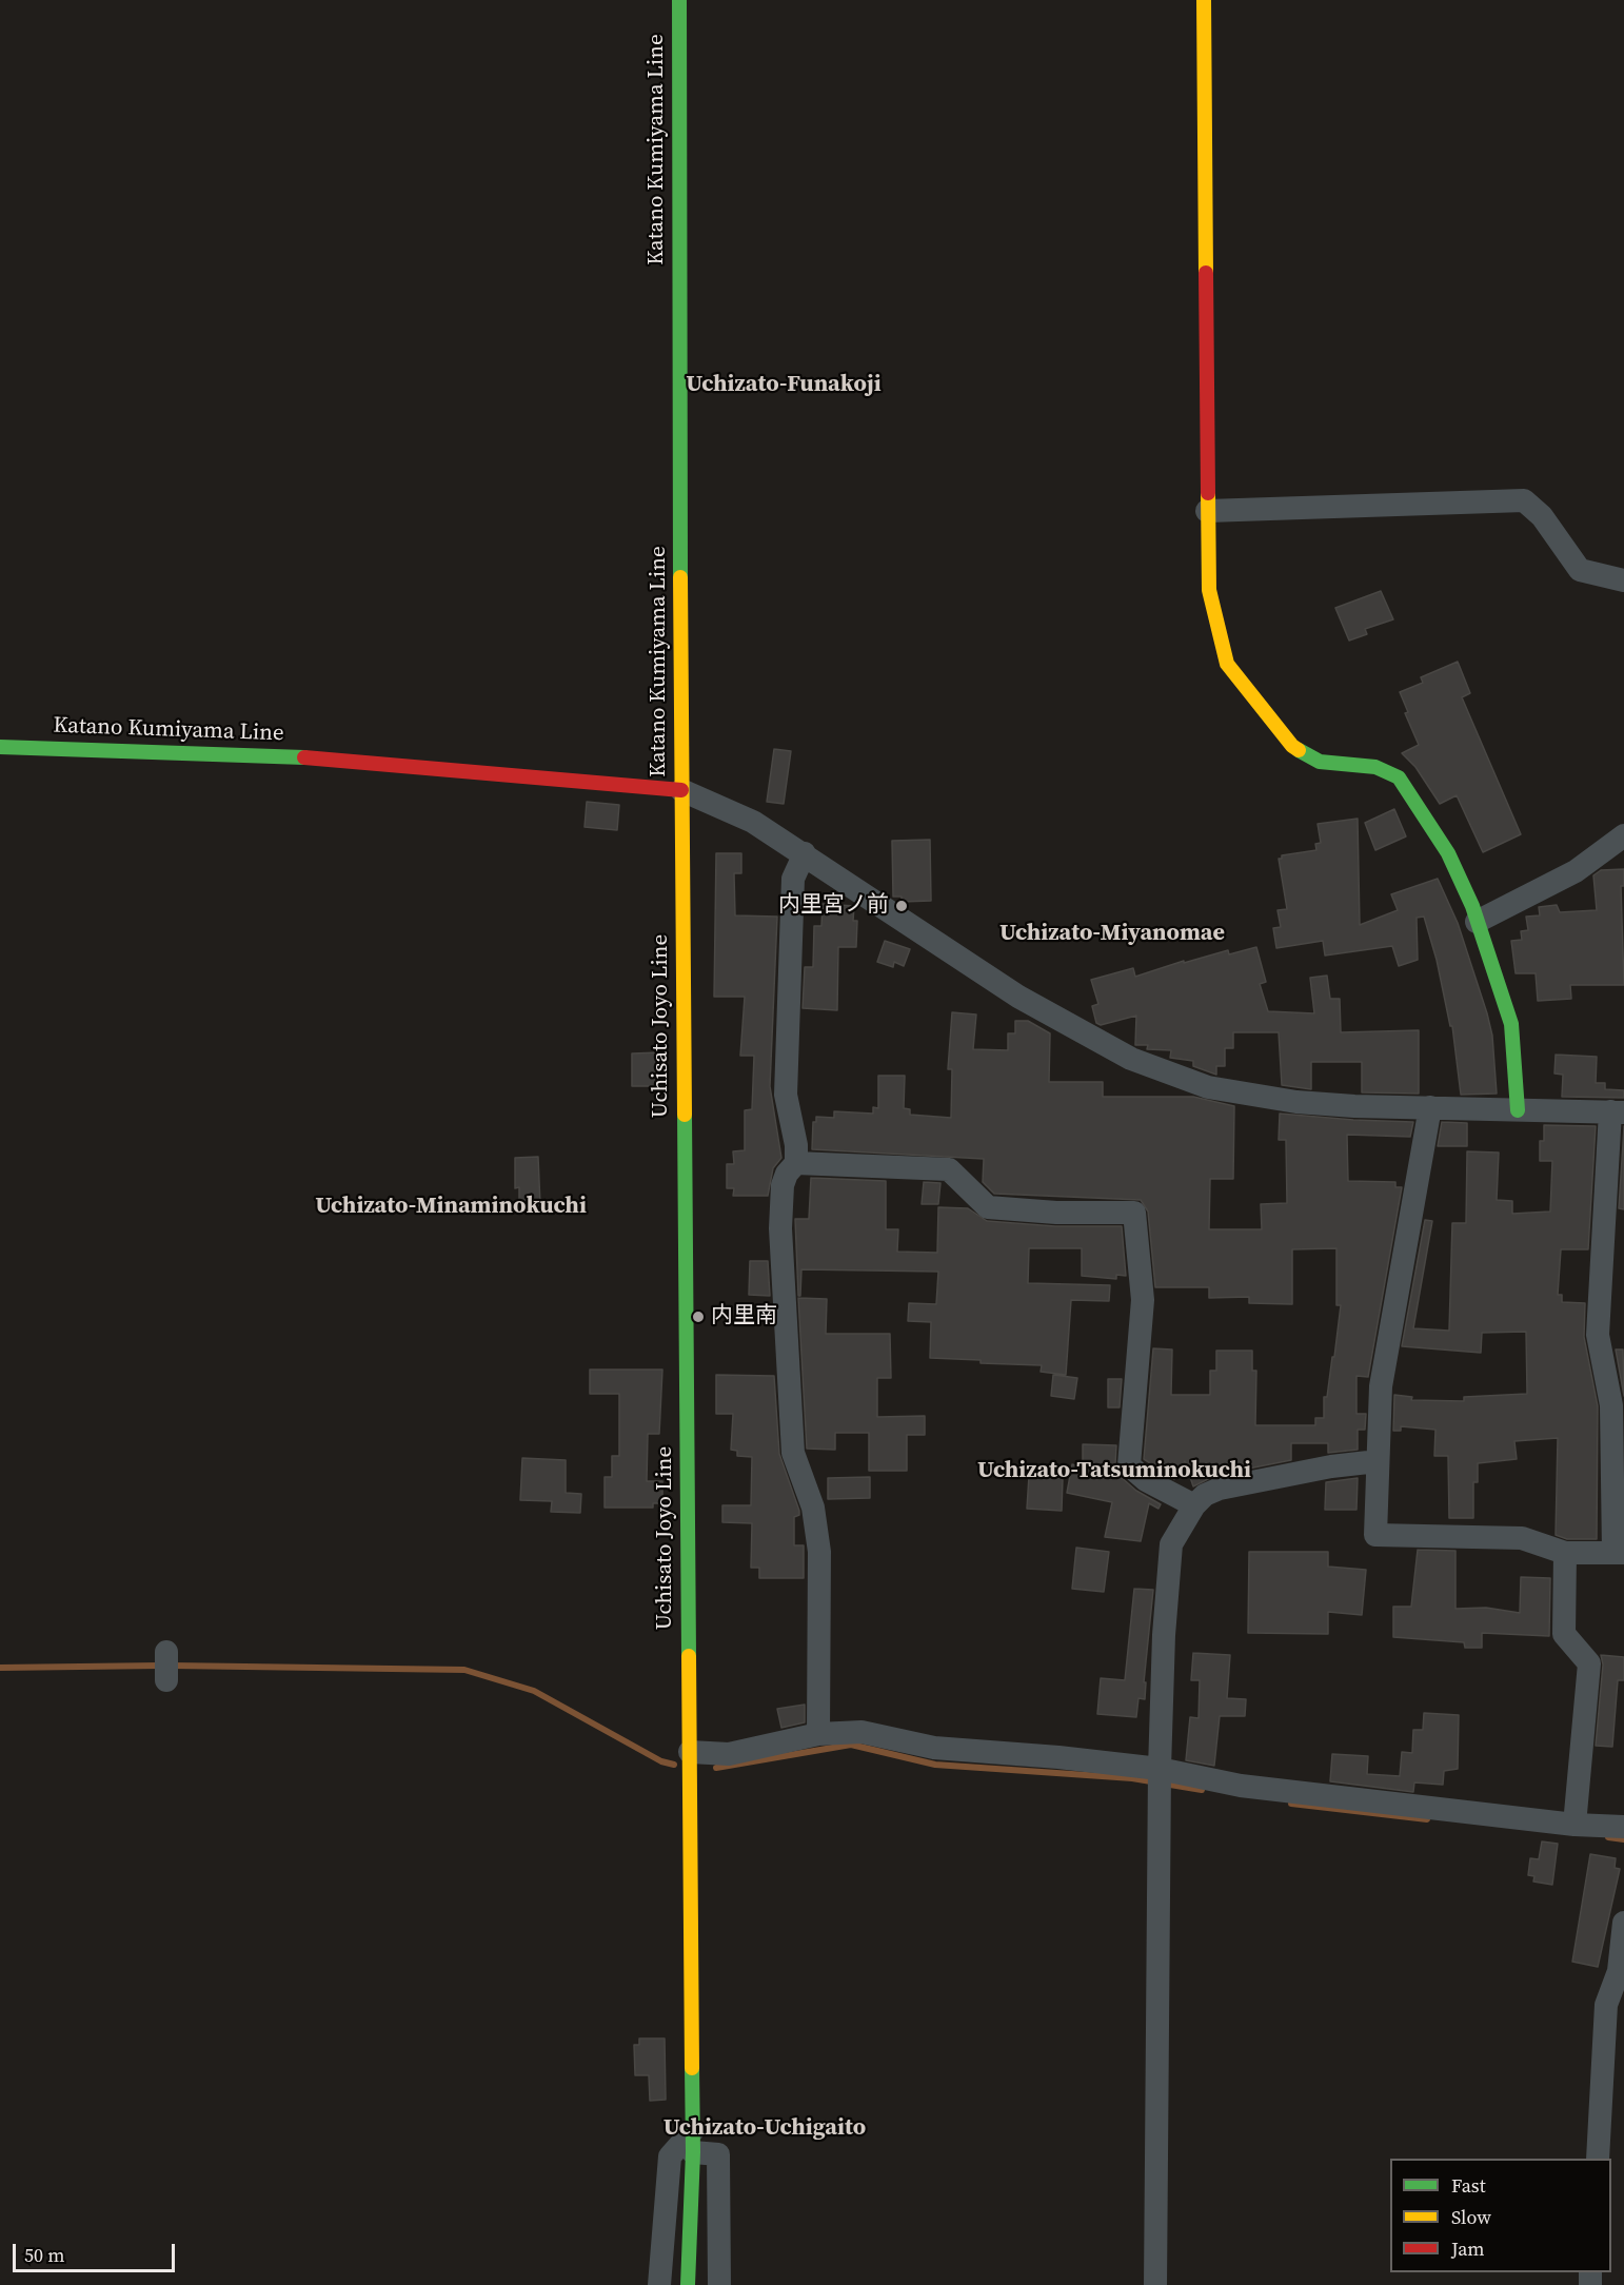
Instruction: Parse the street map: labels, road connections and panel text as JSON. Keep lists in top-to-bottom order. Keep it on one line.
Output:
{"streets":{"main road":["Katano Kumiyama Line","Uchisato Joyo Line"]},"crossings":[["Katano Kumiyama Line","Uchisato Joyo Line"]],"districts":["Uchizato-Funakoji","Uchizato-Miyanomae","Uchizato-Minaminokuchi","Uchizato-Tatsuminokuchi","Uchizato-Uchigaito"],"places":["内里宮ノ前","内里南"],"legend":["Fast","Slow","Jam"],"scale_bar":"50 m"}
